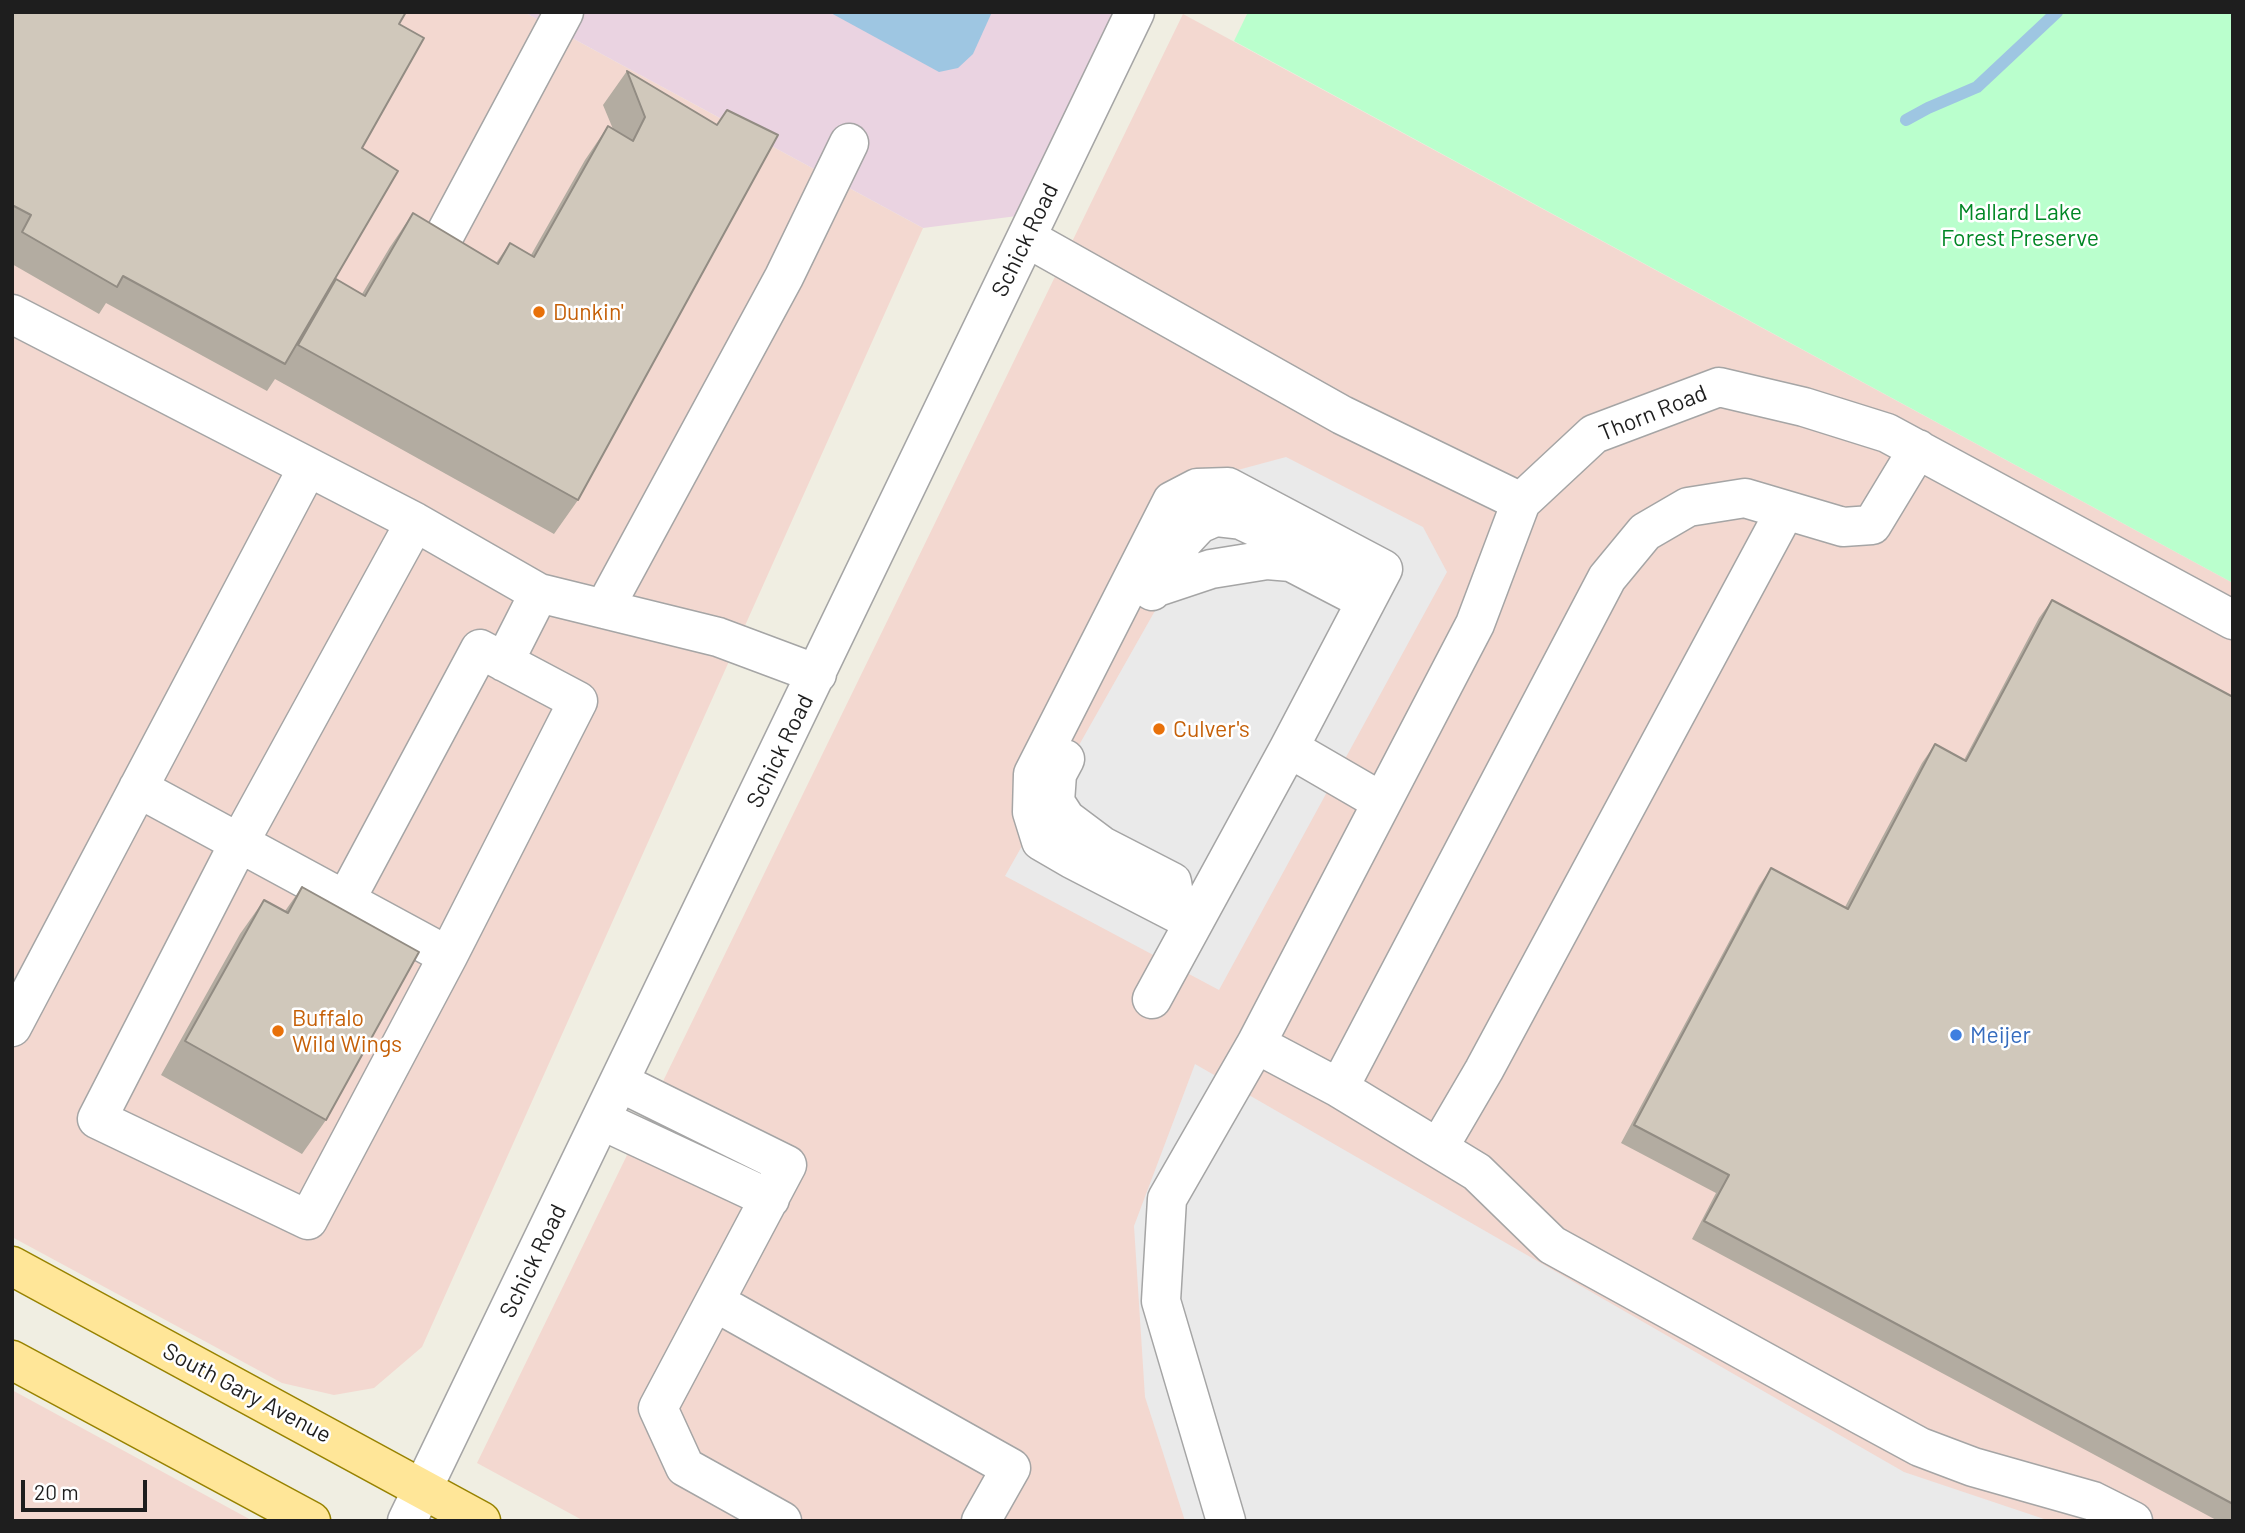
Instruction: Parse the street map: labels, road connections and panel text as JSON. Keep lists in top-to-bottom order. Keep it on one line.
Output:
{"streets":{"main road":["South Gary Avenue"],"street":["Schick Road","Thorn Road"]},"crossings":[["Schick Road","South Gary Avenue"]],"parks":["Mallard Lake Forest Preserve"],"places":["Dunkin'","Culver's","Buffalo Wild Wings","Meijer"],"scale_bar":"20 m"}
